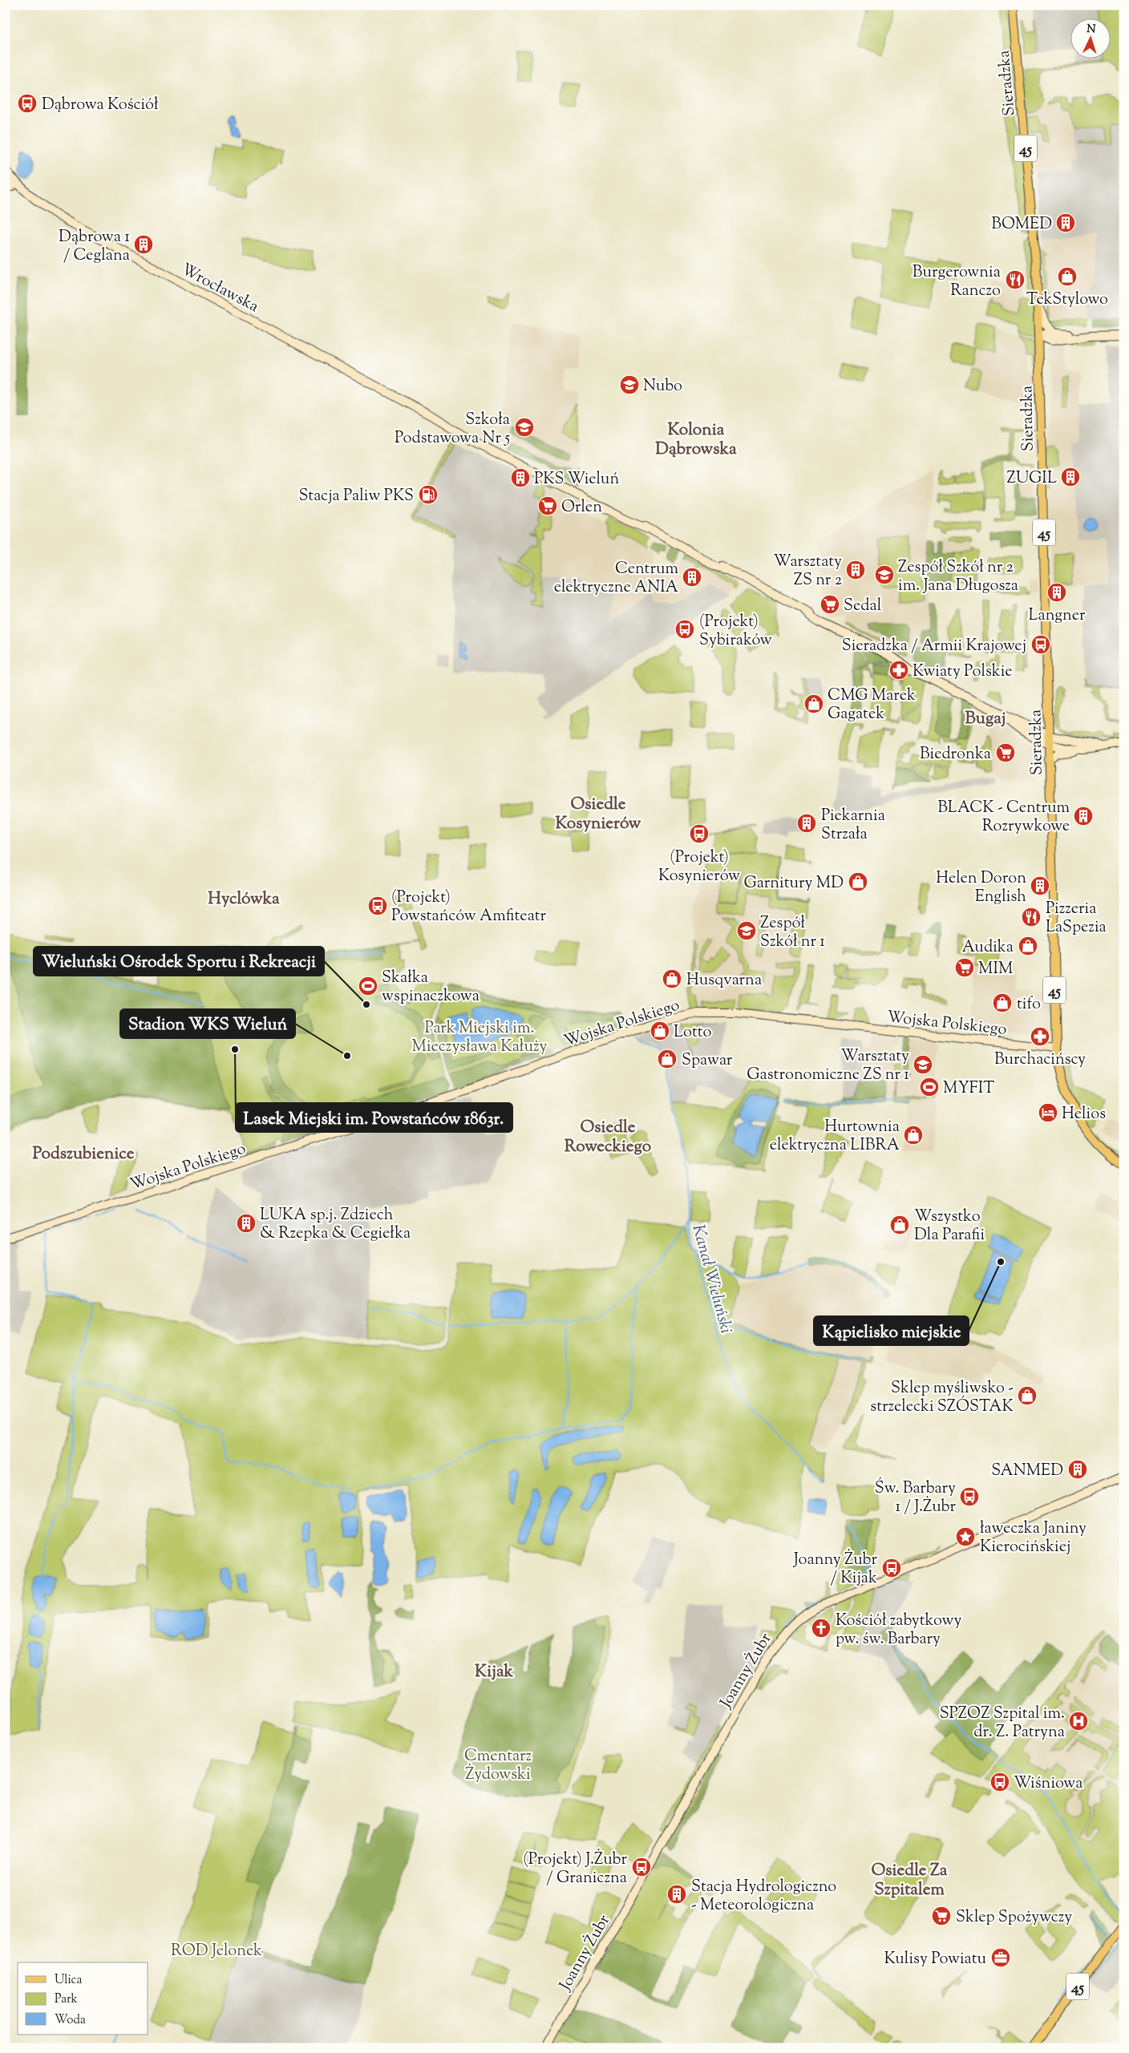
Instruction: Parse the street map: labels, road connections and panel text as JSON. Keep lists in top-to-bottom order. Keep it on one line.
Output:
{"streets":{"main road":["Sieradzka","45"],"street":["Wrocławska","Wojska Polskiego","Joanny Żubr"]},"crossings":[["Sieradzka","45"],["Sieradzka","Wojska Polskiego"],["45","Wojska Polskiego"]],"districts":["Kolonia Dąbrowska","Bugaj","Osiedle Kosynierów","Hyclówka","Osiedle Roweckiego","Podszubienice","Kijak","Osiedle Za Szpitalem"],"water":["Kanał Wieluński"],"parks":["Park Miejski im. Mieczysława Kałuży","Cmentarz Żydowski","ROD Jelonek"],"places":{"bus stop":["Dąbrowa Kościół","(Projekt) Sybiraków","Sieradzka / Armii Krajowej","(Projekt) Kosynierów","(Projekt) Powstańców Amfiteatr","Św. Barbary 1 / J.Żubr","Joanny Żubr / Kijak","Wiśniowa","(Projekt) J.Żubr / Graniczna"],"building":["BOMED","Dąbrowa 1 / Ceglana","ZUGIL","PKS Wieluń","Warsztaty ZS nr 2","Centrum elektryczne ANIA","Langner","BLACK - Centrum Rozrywkowe","Piekarnia Strzała","Helen Doron English","LUKA sp.j. Zdziech & Rzepka & Cegiełka","SANMED","Stacja Hydrologiczno - Meteorologiczna"],"shop":["TekStylowo","CMG Marek Gagatek","Garnitury MD","Audika","Husqvarna","tifo","Lotto","Spawar","Hurtownia elektryczna LIBRA","Wszystko Dla Parafii","Sklep myśliwsko - strzelecki SZÓSTAK"],"restaurant":["Burgerownia Ranczo","Pizzeria LaSpezia"],"school or university":["Nubo","Szkoła Podstawowa Nr 5","Zespół Szkół nr 2 im. Jana Długosza","Zespół Szkół nr 1","Warsztaty Gastronomiczne ZS nr 1"],"fuel station":["Stacja Paliw PKS"],"supermarket":["Orlen","Sedal","Biedronka","MIM","Sklep Spożywczy"],"pharmacy":["Kwiaty Polskie","Burchacińscy"],"sports":["Skałka wspinaczkowa","MYFIT"],"other":["Wieluński Ośrodek Sportu i Rekreacji","Lasek Miejski im. Powstańców 1863r.","Stadion WKS Wieluń","Kąpielisko miejskie"],"hotel":["Helios"],"place":["ławeczka Janiny Kierocińskiej"],"church":["Kościół zabytkowy pw. św. Barbary"],"hospital":["SPZOZ Szpital im. dr. Z. Patryna"],"office":["Kulisy Powiatu"]},"legend":["Ulica","Park","Woda"],"north":"top"}
